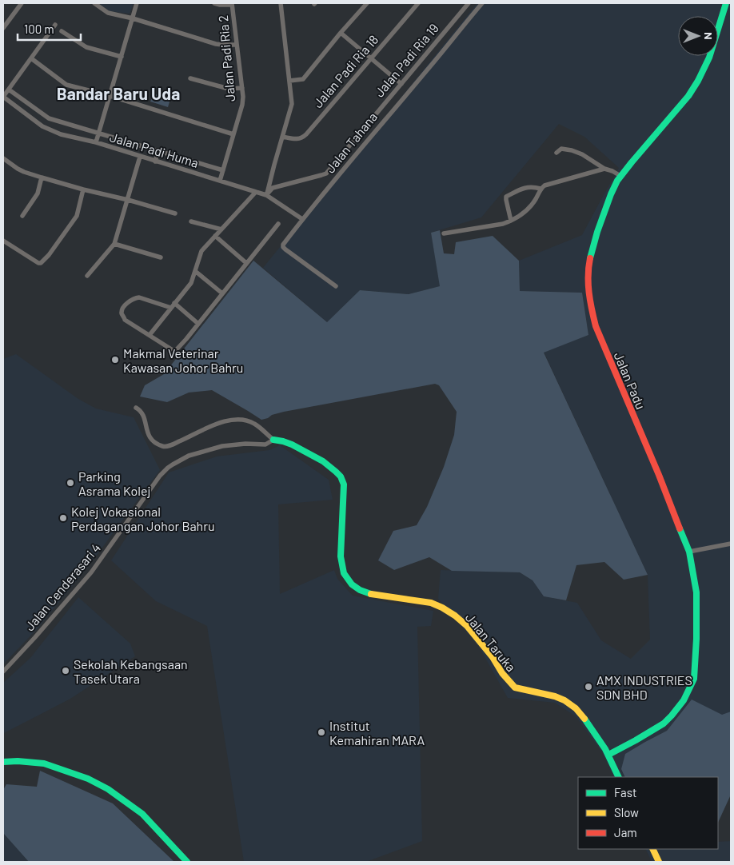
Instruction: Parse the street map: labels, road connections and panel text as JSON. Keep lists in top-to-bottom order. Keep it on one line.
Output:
{"streets":{"street":["Jalan Padi Ria 2","Jalan Padi Ria 19","Jalan Padi Ria 18","Jalan Tahana","Jalan Padi Huma","Jalan Padu","Jalan Cenderasari 4","Jalan Taruka"]},"crossings":[["Jalan Padi Ria 2","Jalan Padi Huma"],["Jalan Padi Ria 19","Jalan Padi Huma"],["Jalan Tahana","Jalan Padi Huma"],["Jalan Padu","Jalan Taruka"],["Jalan Cenderasari 4","Jalan Taruka"]],"districts":["Bandar Baru Uda"],"places":["Makmal Veterinar Kawasan Johor Bahru","Parking Asrama Kolej","Kolej Vokasional Perdagangan Johor Bahru","Sekolah Kebangsaan Tasek Utara","AMX INDUSTRIES SDN BHD","Institut Kemahiran MARA"],"legend":["Fast","Slow","Jam"],"scale_bar":"100 m","north":"right"}
